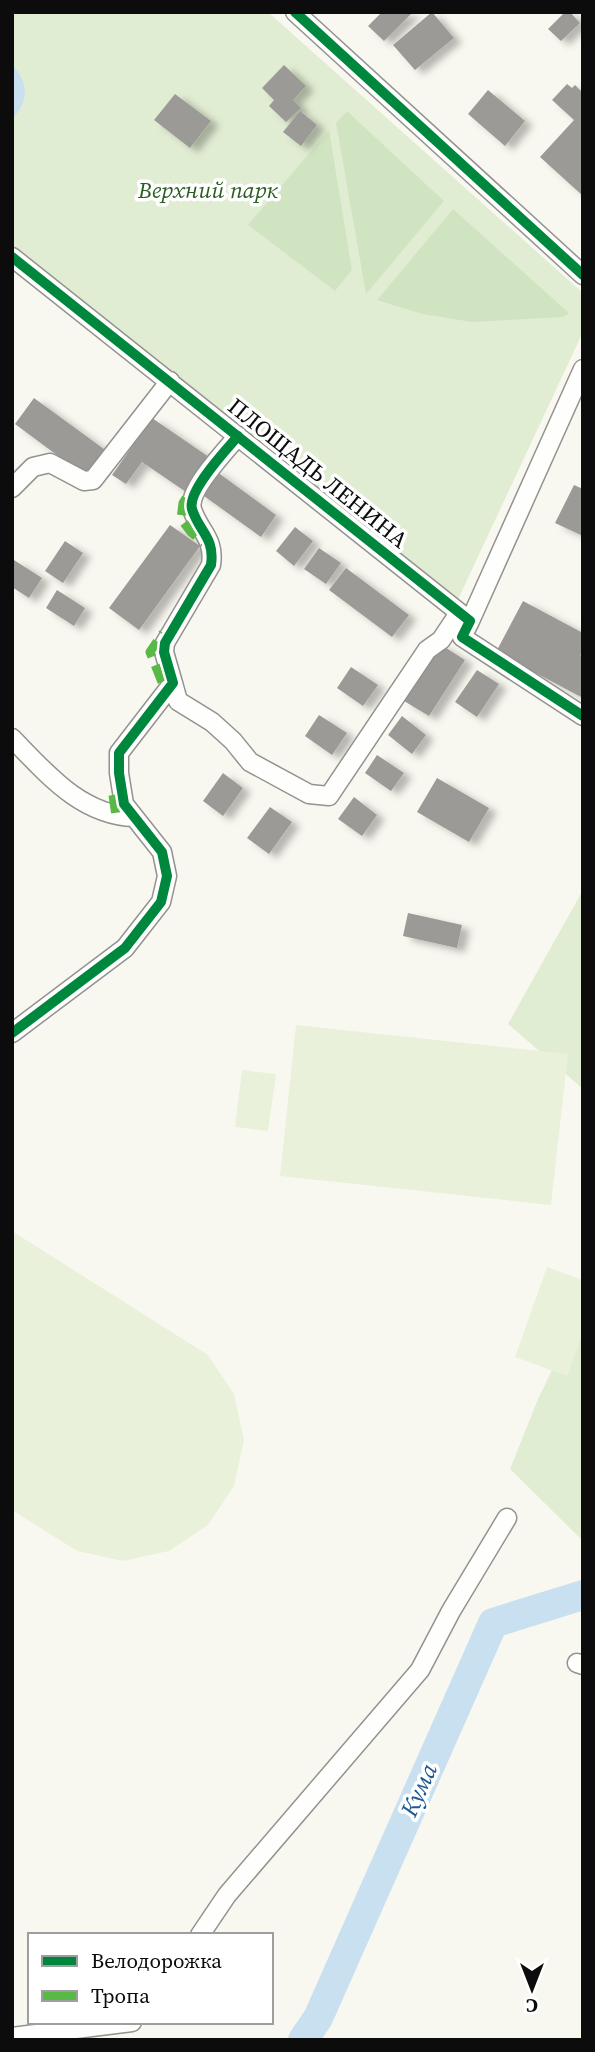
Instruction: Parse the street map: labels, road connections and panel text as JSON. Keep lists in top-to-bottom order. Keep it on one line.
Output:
{"streets":{"street":["ПЛОЩАДЬ ЛЕНИНА"]},"water":["Кума"],"parks":["Верхний парк"],"legend":["Велодорожка","Тропа"],"north":"bottom"}
